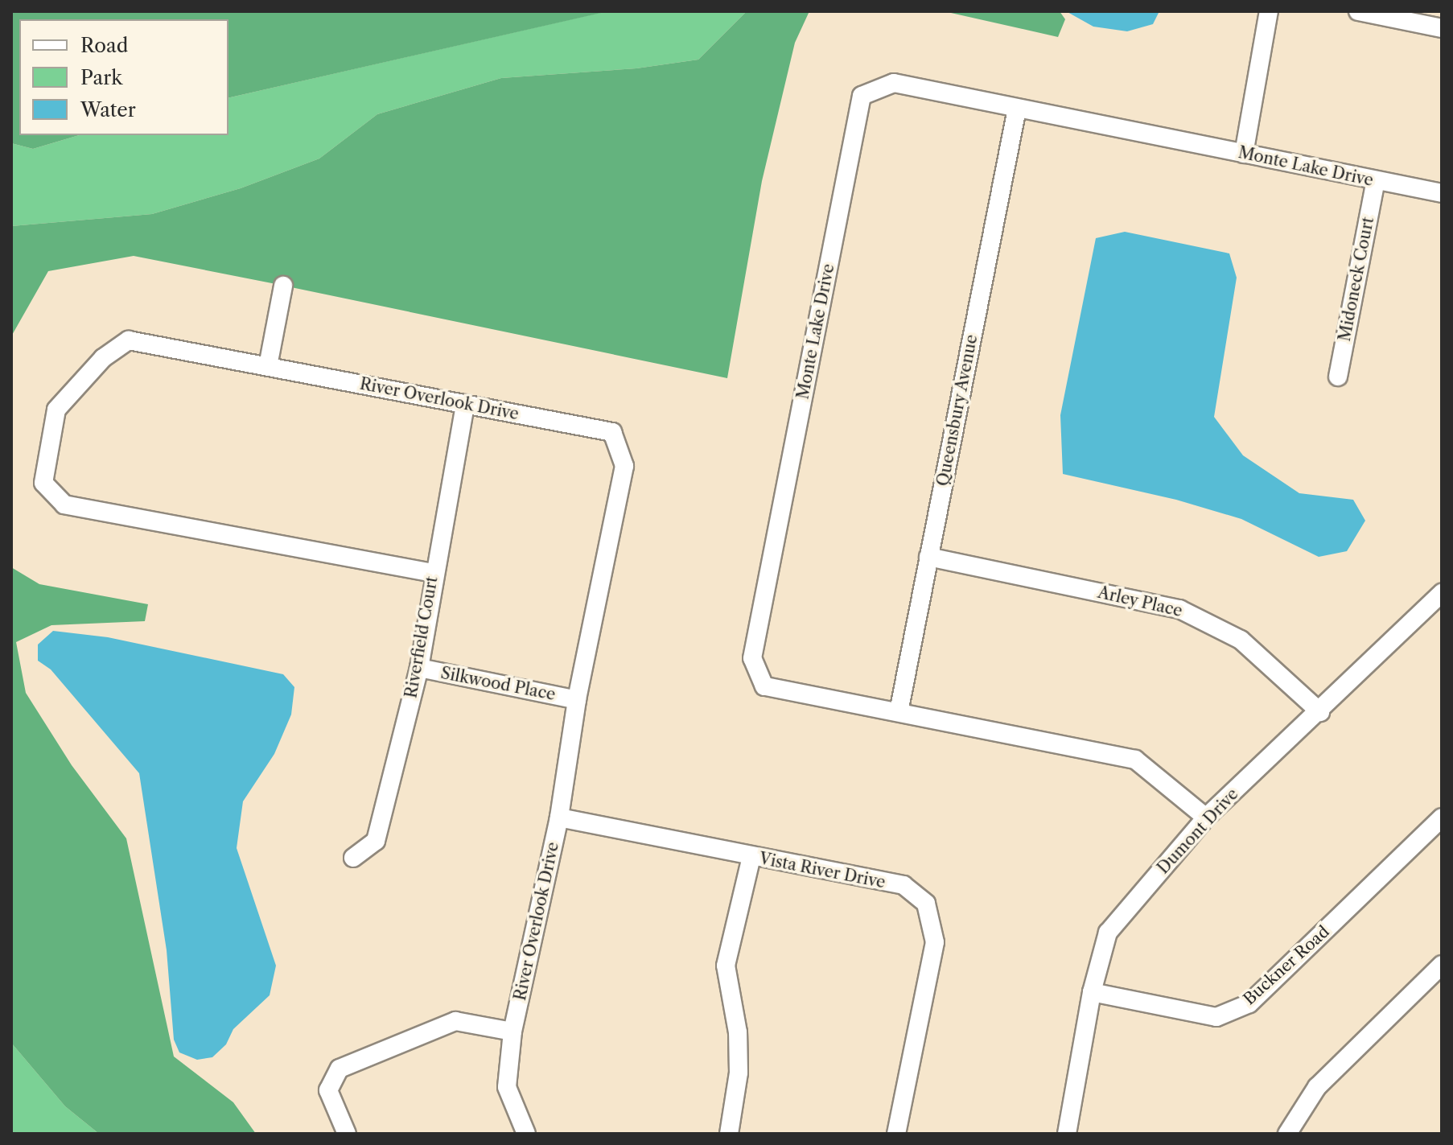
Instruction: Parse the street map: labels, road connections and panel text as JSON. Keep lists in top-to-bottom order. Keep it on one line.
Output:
{"streets":{"street":["Monte Lake Drive","Midoneck Court","River Overlook Drive","Queensbury Avenue","Arley Place","Riverfield Court","Silkwood Place","Dumont Drive","Vista River Drive","Buckner Road"]},"crossings":[["Monte Lake Drive","Midoneck Court"],["Monte Lake Drive","Queensbury Avenue"],["Monte Lake Drive","Dumont Drive"],["River Overlook Drive","Riverfield Court"],["River Overlook Drive","Silkwood Place"],["River Overlook Drive","Vista River Drive"],["Queensbury Avenue","Arley Place"],["Arley Place","Dumont Drive"],["Riverfield Court","Silkwood Place"],["Dumont Drive","Buckner Road"]],"legend":["Road","Park","Water"]}
